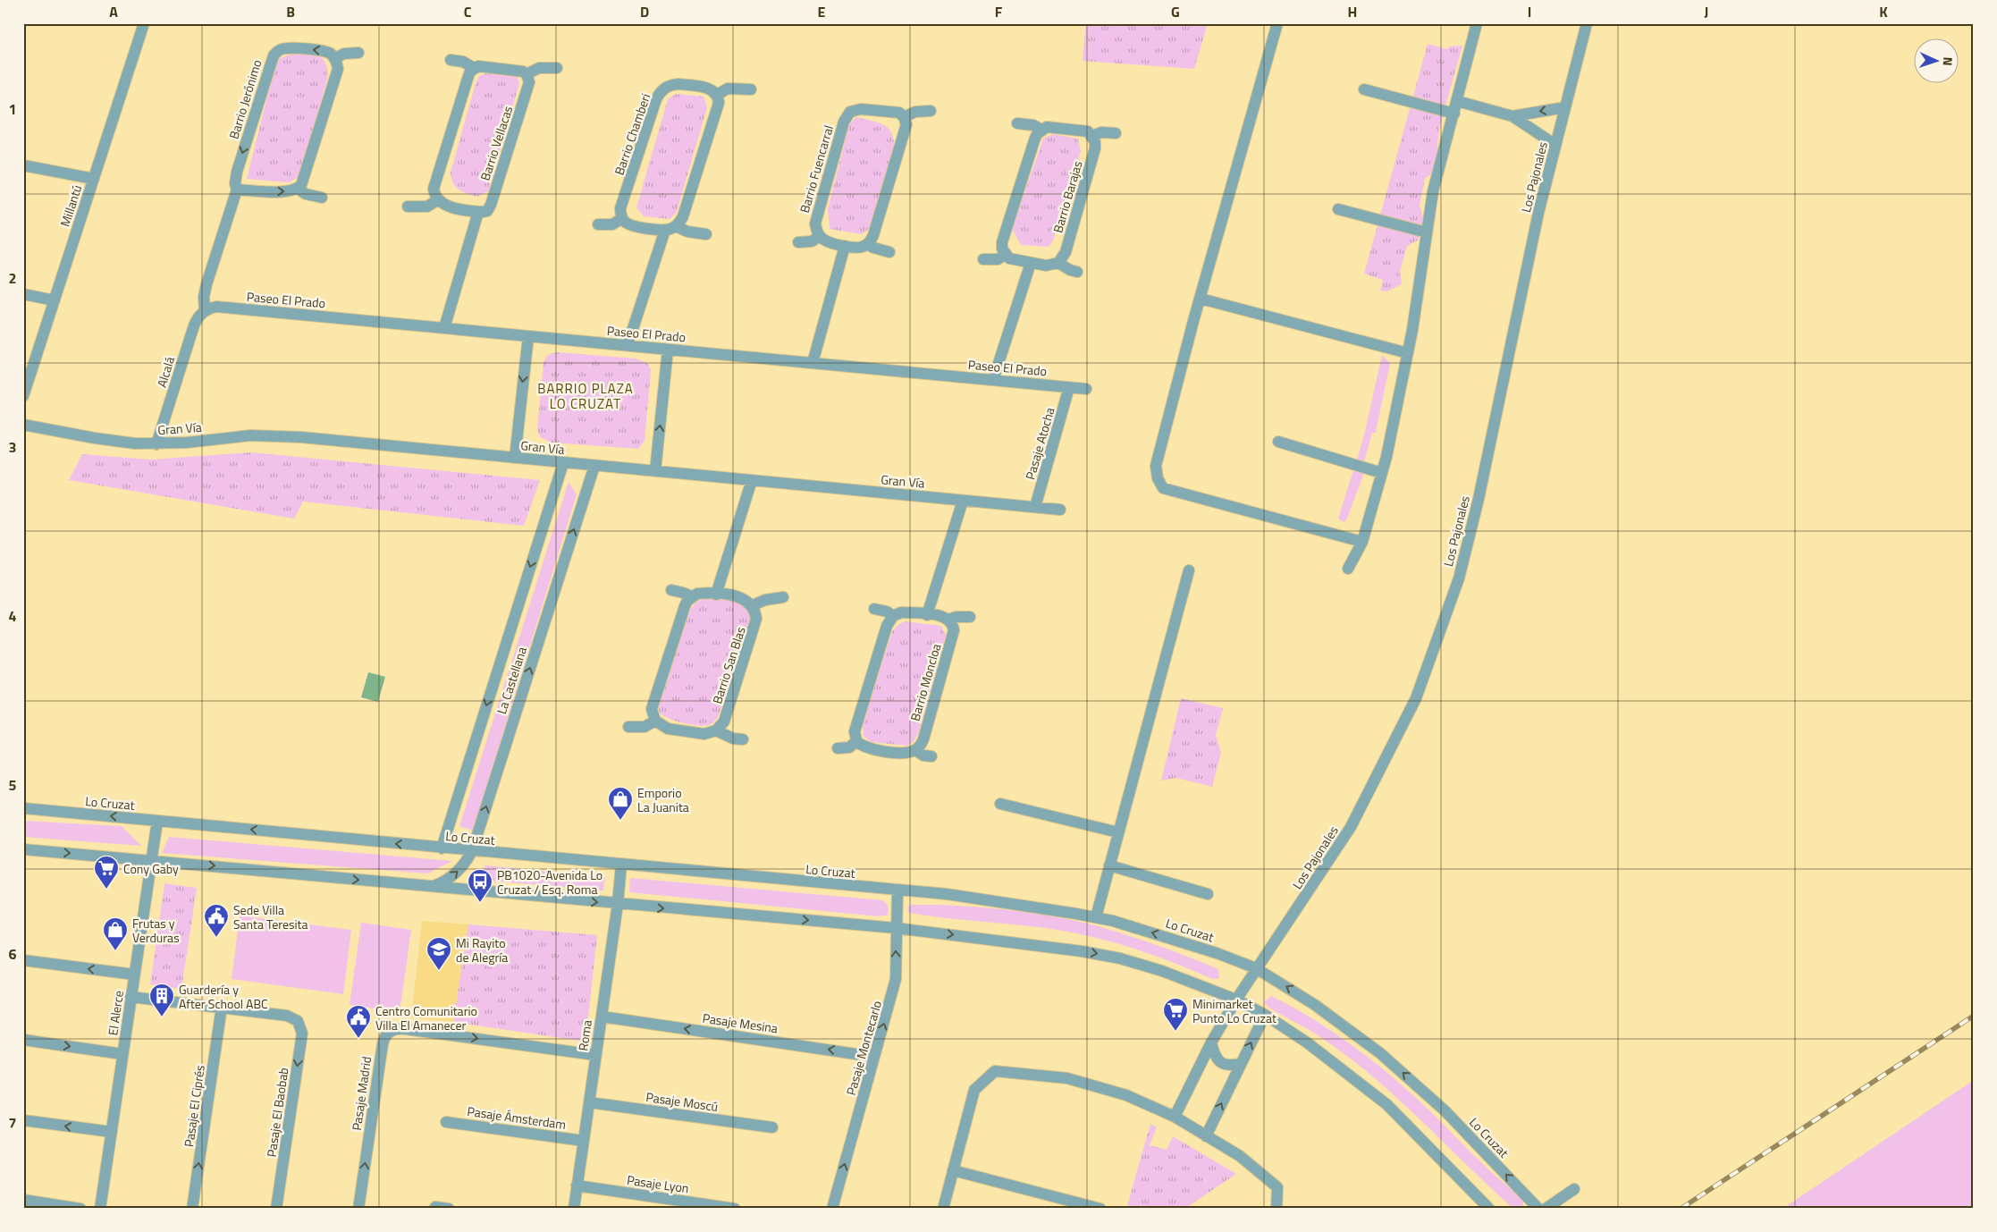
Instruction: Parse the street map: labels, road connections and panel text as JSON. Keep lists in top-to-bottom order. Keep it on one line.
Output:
{"streets":{"street":["Barrio Jerónimo","Barrio Chamberi","Barrio Vellacas","Barrio Fuencarral","Los Pajonales","Barrio Barajas","Millantú","Paseo El Prado","Alcalá","Gran Vía","Pasaje Atocha","Barrio San Blas","La Castellana","Barrio Moncloa","Lo Cruzat","El Alerce","Pasaje Mesina","Roma","Pasaje Montecarlo","Pasaje Madrid","Pasaje Moscú","Pasaje El Ciprés","Pasaje El Baobab","Pasaje Ámsterdam","Pasaje Lyon"]},"crossings":[["Barrio Jerónimo","Paseo El Prado"],["Barrio Jerónimo","Alcalá"],["Los Pajonales","Lo Cruzat"],["Paseo El Prado","Alcalá"],["Paseo El Prado","Pasaje Atocha"],["Alcalá","Gran Vía"],["Gran Vía","Pasaje Atocha"],["Gran Vía","La Castellana"],["La Castellana","Lo Cruzat"],["Lo Cruzat","El Alerce"],["Lo Cruzat","Roma"],["Lo Cruzat","Pasaje Montecarlo"],["Pasaje Mesina","Roma"],["Pasaje Mesina","Pasaje Montecarlo"],["Roma","Pasaje Madrid"],["Roma","Pasaje Moscú"],["Roma","Pasaje Ámsterdam"],["Roma","Pasaje Lyon"],["Pasaje El Ciprés","Pasaje El Baobab"]],"one_way":["Pasaje Mesina","Pasaje Montecarlo","Pasaje El Ciprés"],"districts":["BARRIO PLAZA LO CRUZAT"],"places":{"shop":["Emporio La Juanita","Frutas y Verduras"],"supermarket":["Cony Gaby","Minimarket Punto Lo Cruzat"],"bus stop":["PB1020-Avenida Lo Cruzat / Esq. Roma"],"public building":["Sede Villa Santa Teresita","Centro Comunitario Villa El Amanecer"],"school or university":["Mi Rayito de Alegría"],"building":["Guardería y After School ABC"]},"north":"right","grid":{"columns":["A","B","C","D","E","F","G","H","I","J","K"],"rows":["1","2","3","4","5","6","7"]}}
